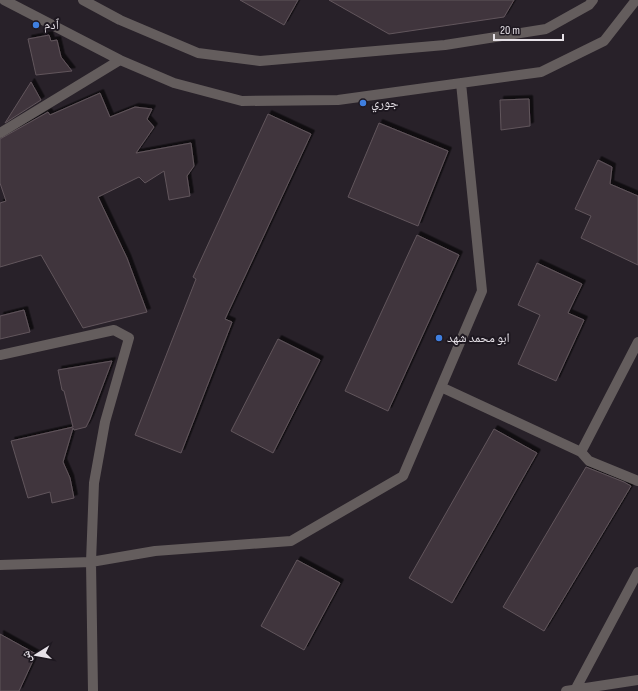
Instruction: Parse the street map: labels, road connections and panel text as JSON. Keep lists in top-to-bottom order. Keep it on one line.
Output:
{"places":["ٱدم","جوري","ابو محمد شهد"],"scale_bar":"20 m","north":"left"}
